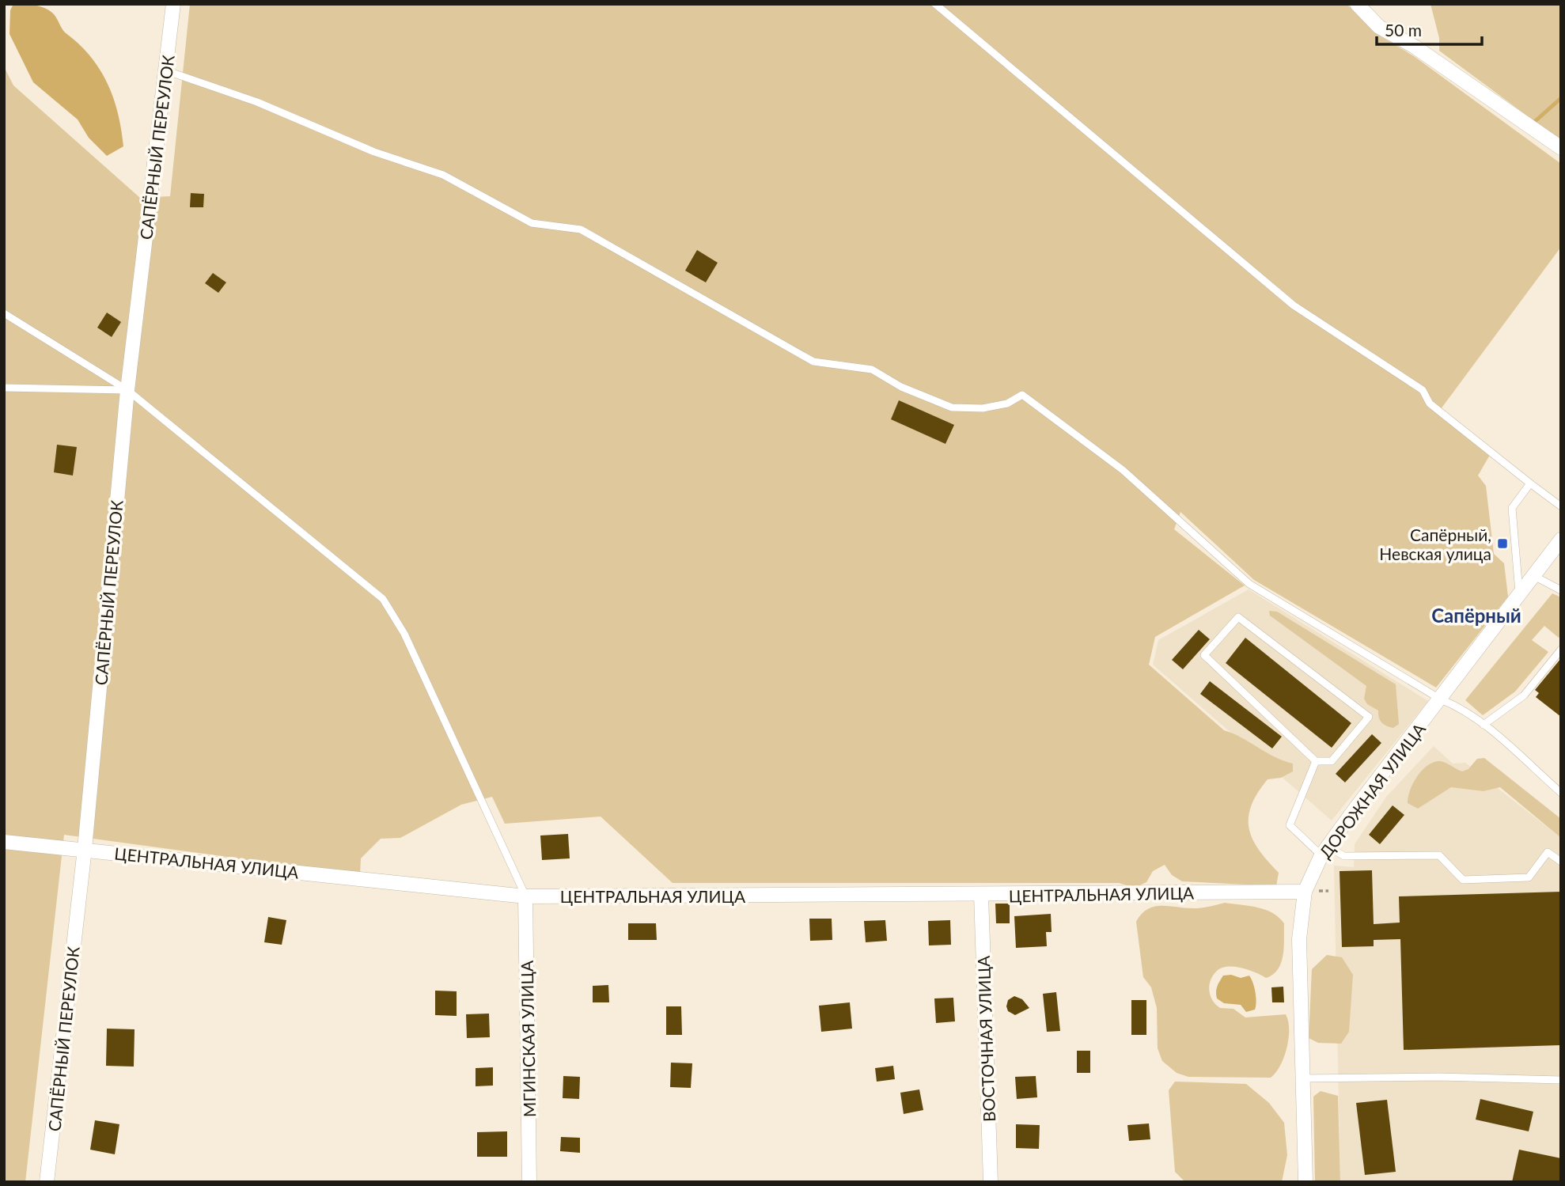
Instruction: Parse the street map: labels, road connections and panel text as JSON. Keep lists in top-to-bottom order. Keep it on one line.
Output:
{"streets":{"street":["САПЁРНЫЙ ПЕРЕУЛОК","ДОРОЖНАЯ УЛИЦА","ЦЕНТРАЛЬНАЯ УЛИЦА","МГИНСКАЯ УЛИЦА","ВОСТОЧНАЯ УЛИЦА"]},"crossings":[["САПЁРНЫЙ ПЕРЕУЛОК","ЦЕНТРАЛЬНАЯ УЛИЦА"],["ДОРОЖНАЯ УЛИЦА","ЦЕНТРАЛЬНАЯ УЛИЦА"],["ЦЕНТРАЛЬНАЯ УЛИЦА","МГИНСКАЯ УЛИЦА"],["ЦЕНТРАЛЬНАЯ УЛИЦА","ВОСТОЧНАЯ УЛИЦА"]],"districts":["Сапёрный"],"places":{"transit":["Сапёрный, Невская улица"]},"scale_bar":"50 m"}
